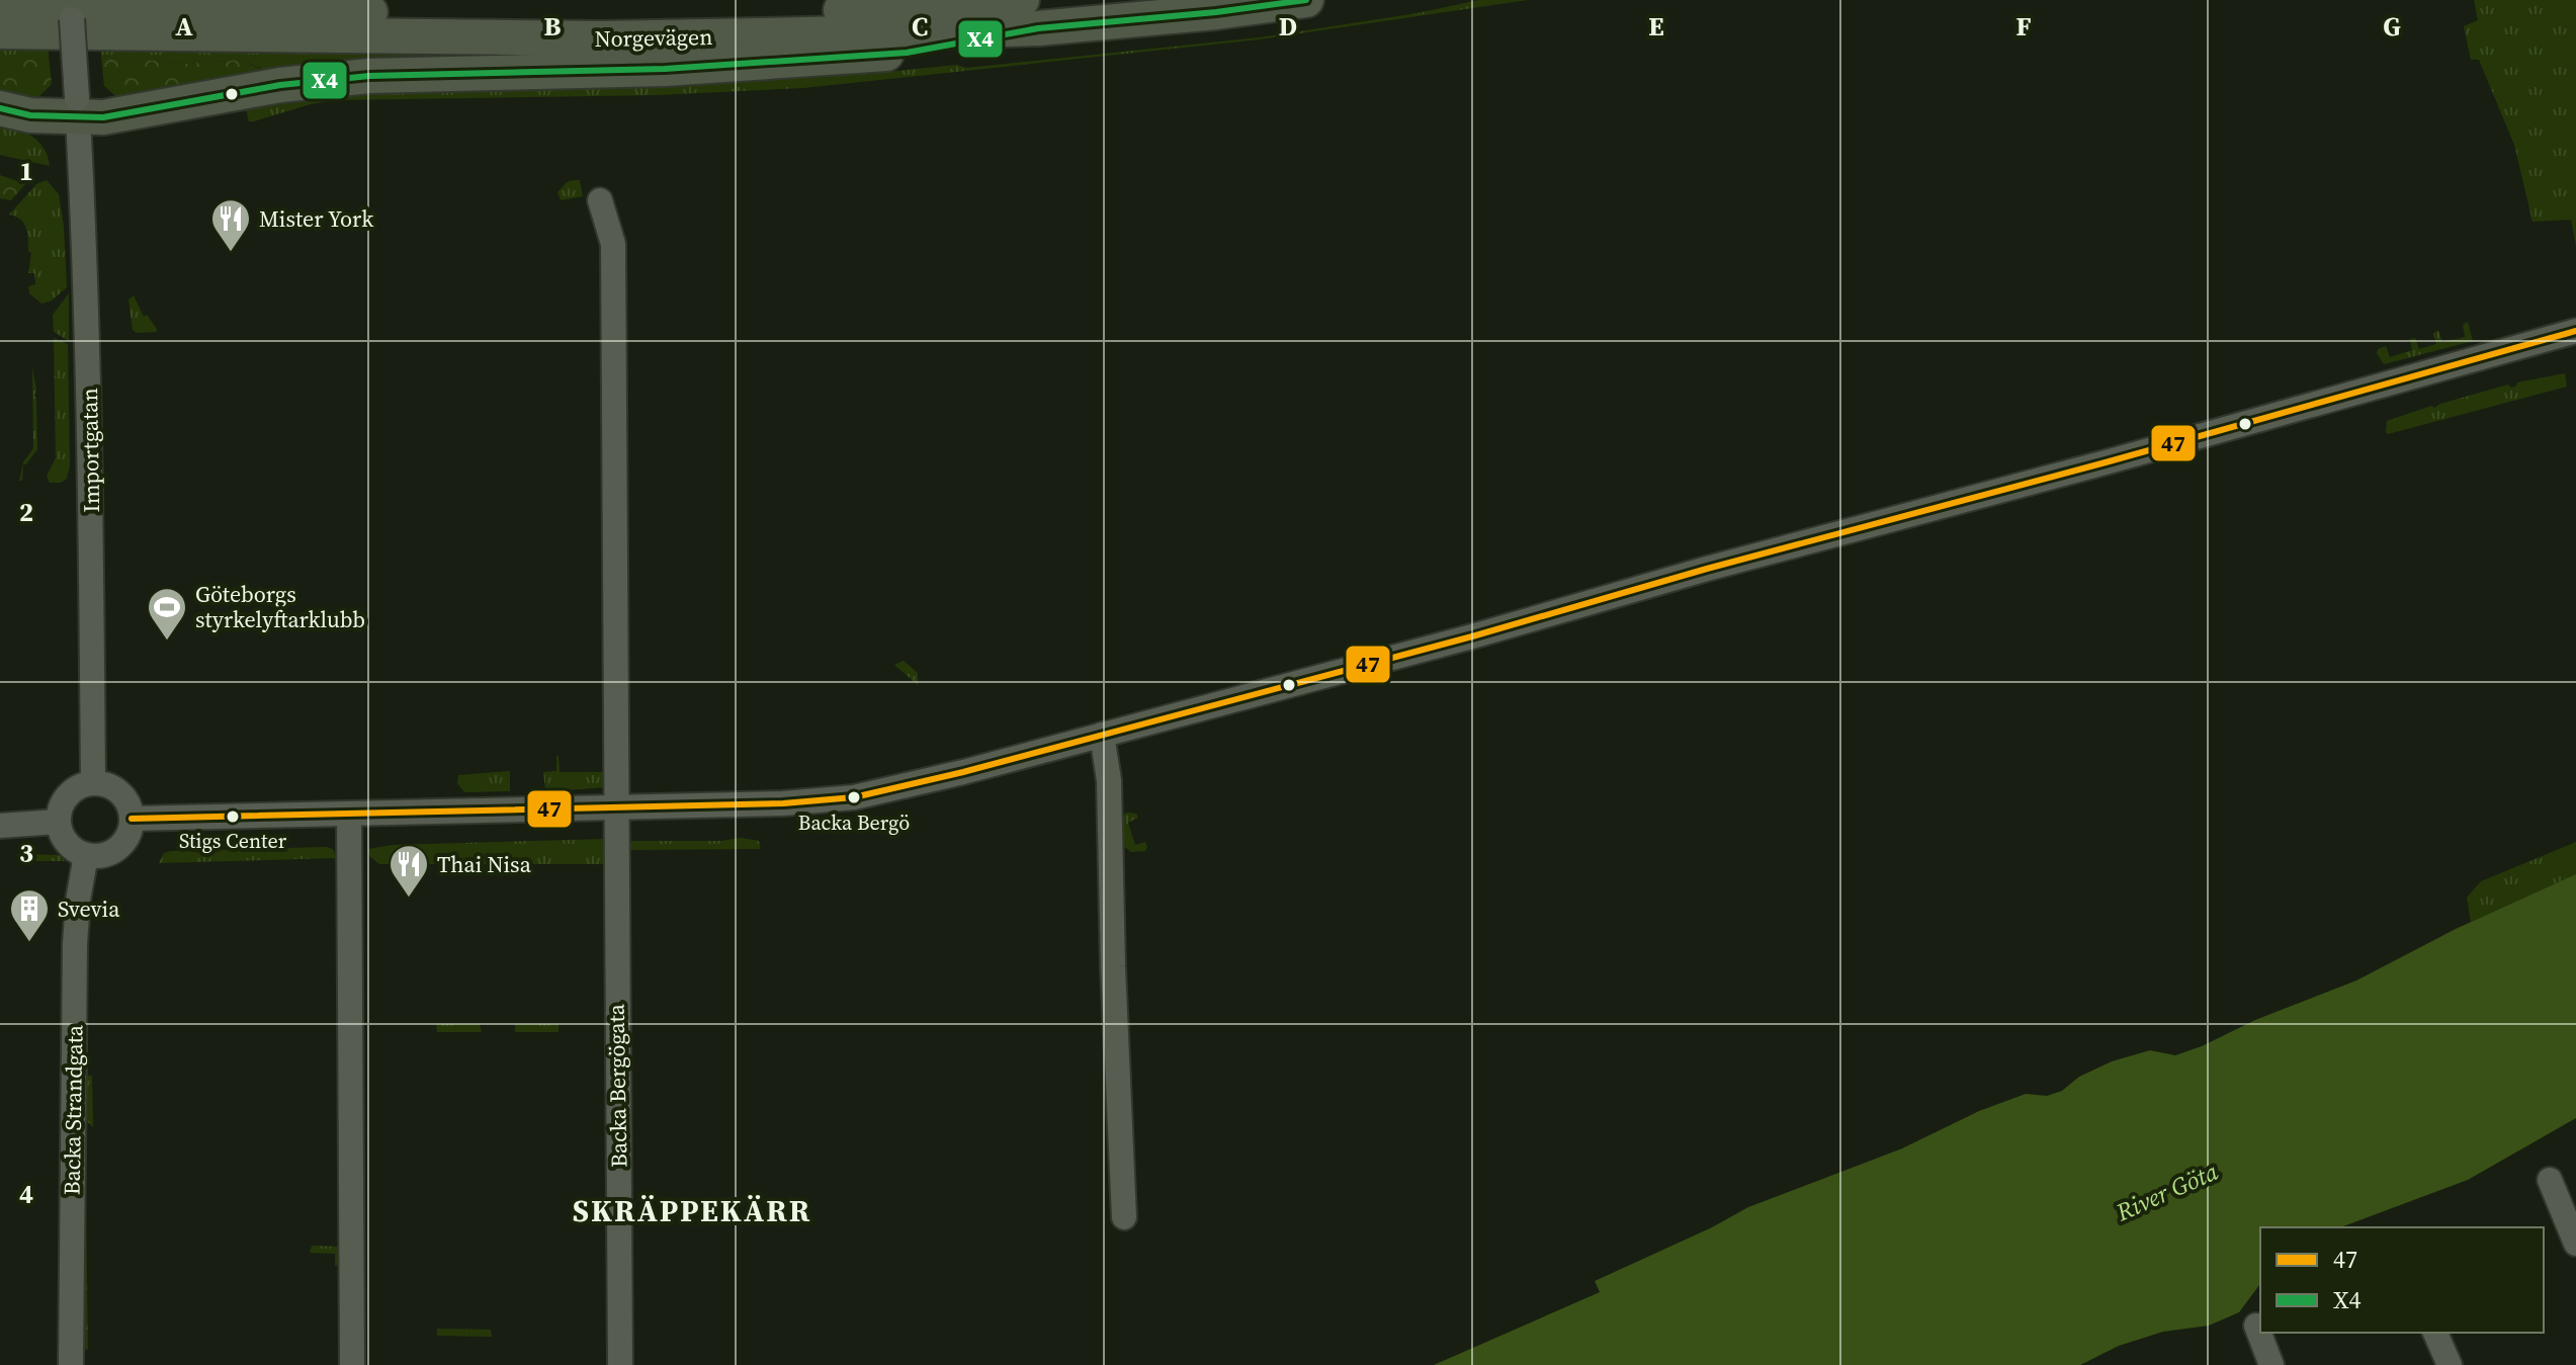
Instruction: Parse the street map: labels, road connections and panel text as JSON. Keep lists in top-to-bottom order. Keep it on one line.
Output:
{"streets":{"highway":["Norgevägen"],"street":["Importgatan","Backa Bergögata","Backa Strandgata"]},"crossings":[["Importgatan","Backa Strandgata"]],"districts":["SKRÄPPEKÄRR"],"water":["River Göta"],"places":{"restaurant":["Mister York","Thai Nisa"],"sports":["Göteborgs styrkelyftarklubb"],"other":["Backa Bergö","Stigs Center"],"building":["Svevia"]},"lines":["transit line X4","transit line 47"],"legend":["47","X4"],"grid":{"columns":["A","B","C","D","E","F","G"],"rows":["1","2","3","4"]}}
